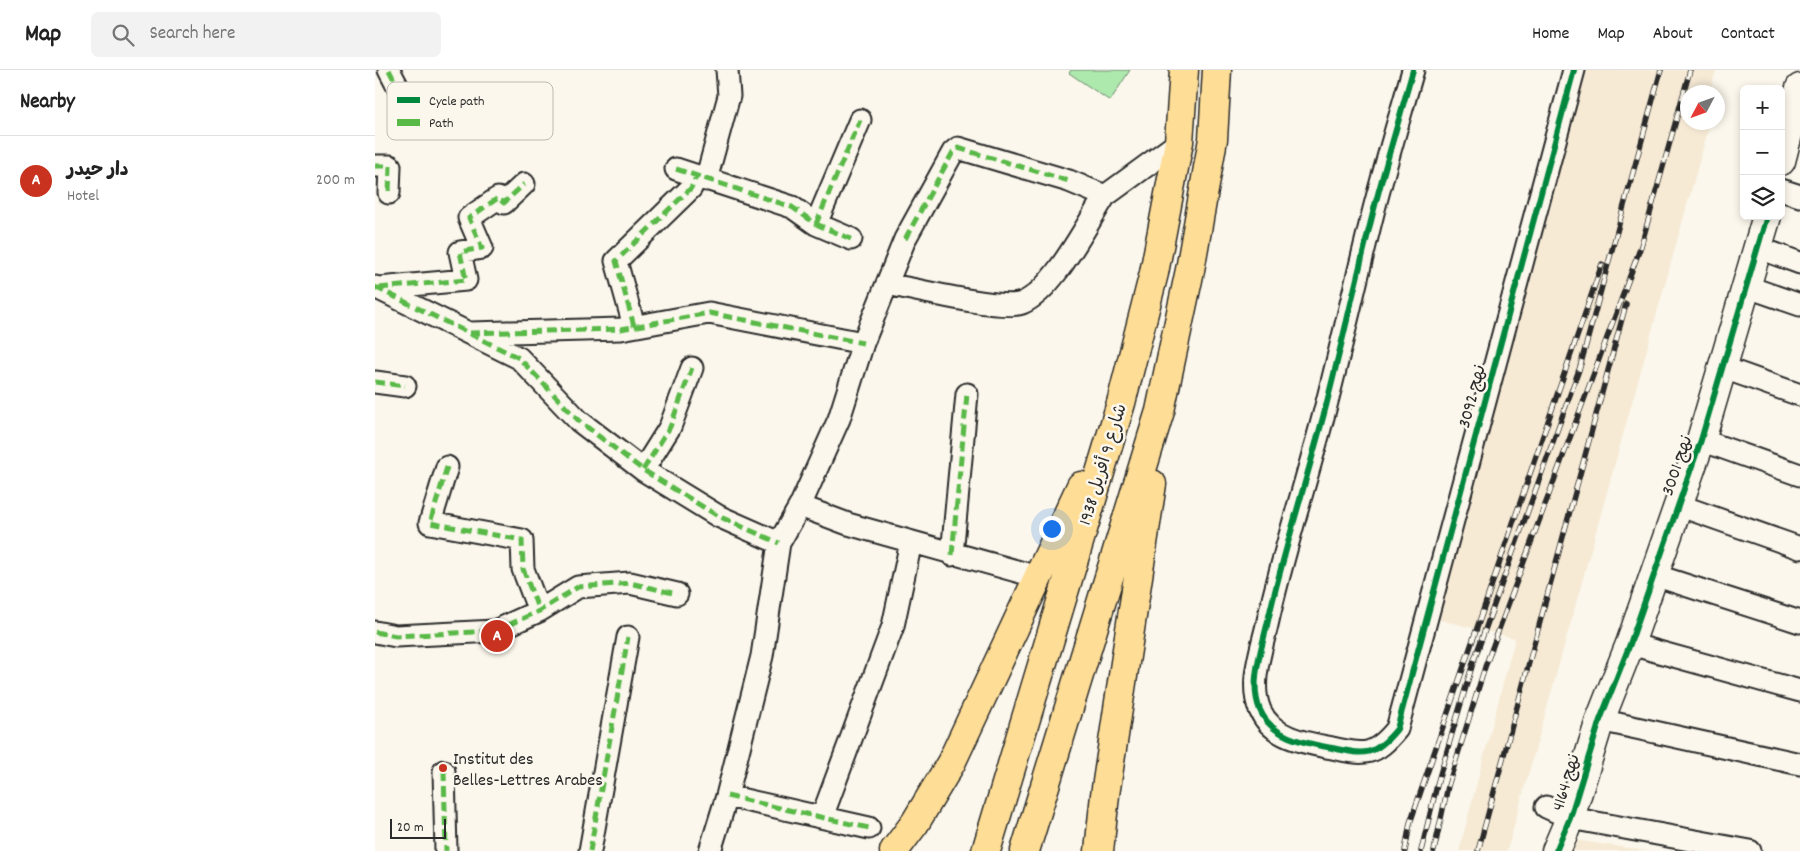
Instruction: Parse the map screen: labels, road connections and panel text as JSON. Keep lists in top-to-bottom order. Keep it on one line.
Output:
{"streets":{"main road":["شارع 9 أفريل 1938"],"street":["نهج 3092","نهج 3001","نهج 4164"]},"crossings":[["نهج 3001","نهج 4164"]],"places":["Institut des Belles-Lettres Arabes"],"legend":["Cycle path","Path"],"scale_bar":"20 m","north":"bottom left","page":{"header":"Map","search":"Search here","nav":["Home","Map","About","Contact"],"heading":"Nearby","map_buttons":["+","−"],"list":[{"mark":"A","name":"دار حيدر","note":"Hotel","value":"200 m"}],"pins":"A","scale":"20 m"}}
